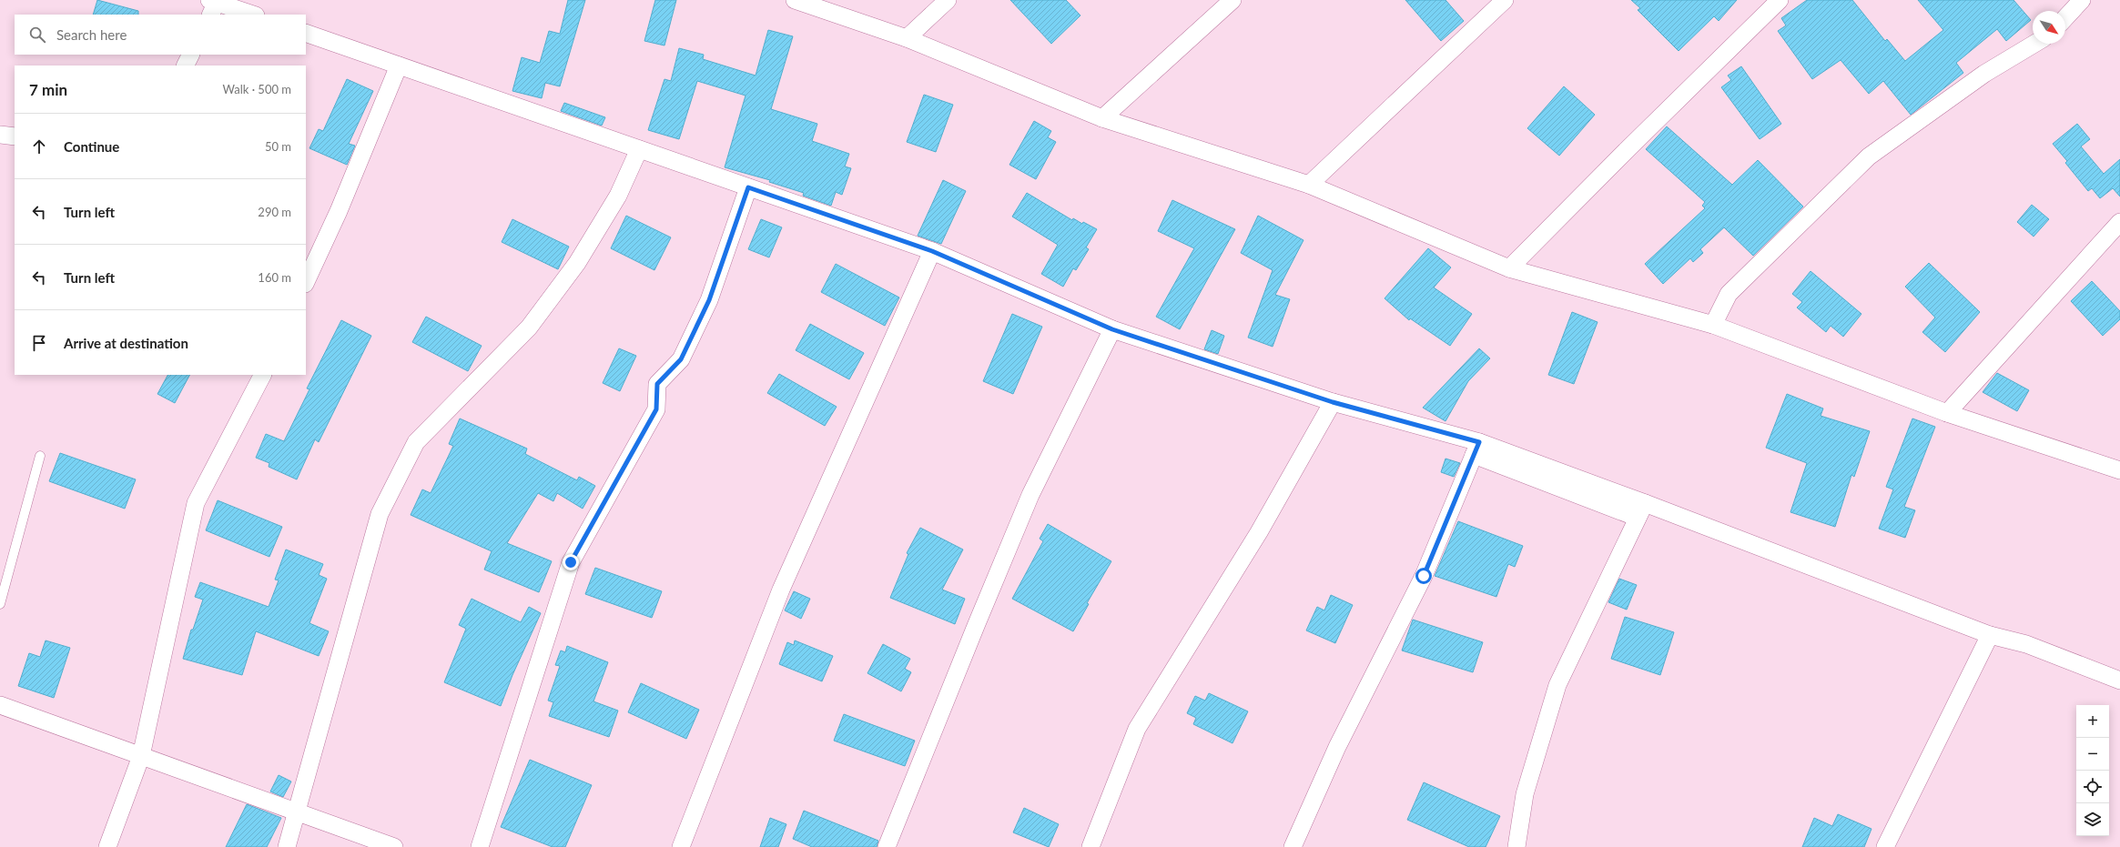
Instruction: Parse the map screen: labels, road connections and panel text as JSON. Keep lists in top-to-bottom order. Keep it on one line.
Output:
{"north":"bottom right","page":{"search":"Search here","heading":["7 min","Walk · 500 m"],"list":[["Continue","50 m"],["Turn left","290 m"],["Turn left","160 m"],"Arrive at destination"],"map_buttons":["+","−"]}}
